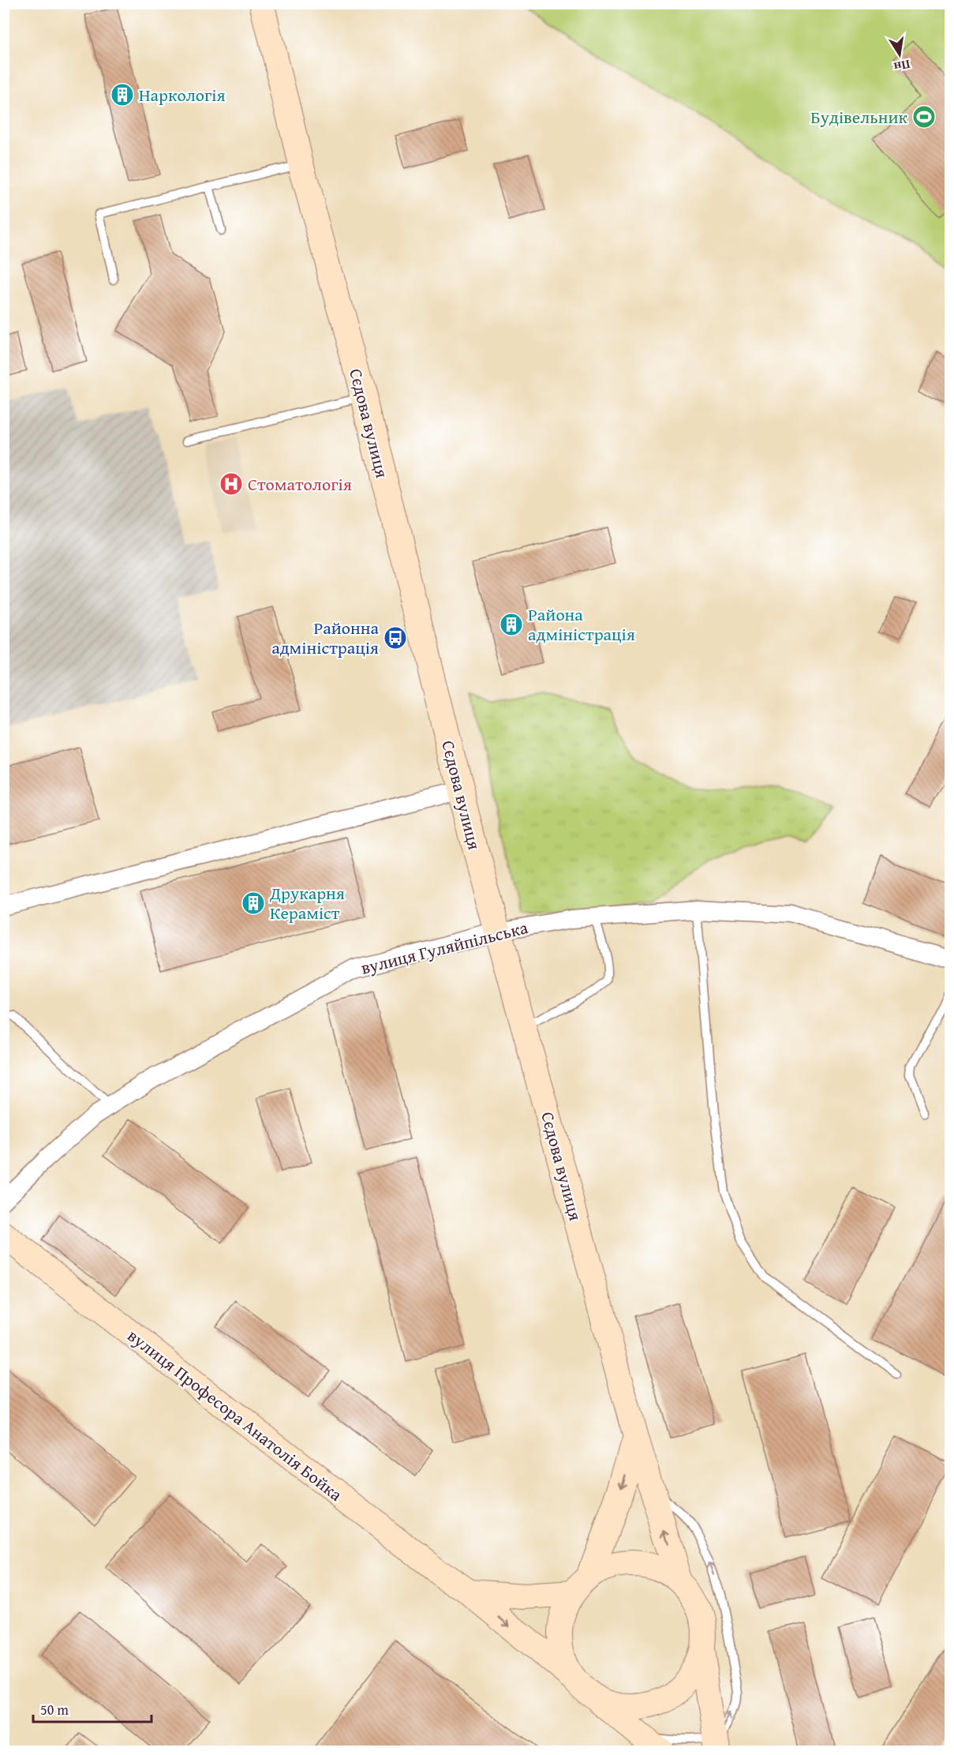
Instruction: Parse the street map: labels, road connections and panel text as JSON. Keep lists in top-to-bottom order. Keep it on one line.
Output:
{"streets":{"street":["Сєдова вулиця","вулиця Гуляйпільська","вулиця Професора Анатолія Бойка"]},"crossings":[["Сєдова вулиця","вулиця Гуляйпільська"],["Сєдова вулиця","вулиця Професора Анатолія Бойка"]],"places":{"building":["Наркологія","Района адміністрація","Друкарня Кераміст"],"sports":["Будівельник"],"hospital":["Стоматологія"],"bus stop":["Районна адміністрація"]},"scale_bar":"50 m","north":"bottom"}
